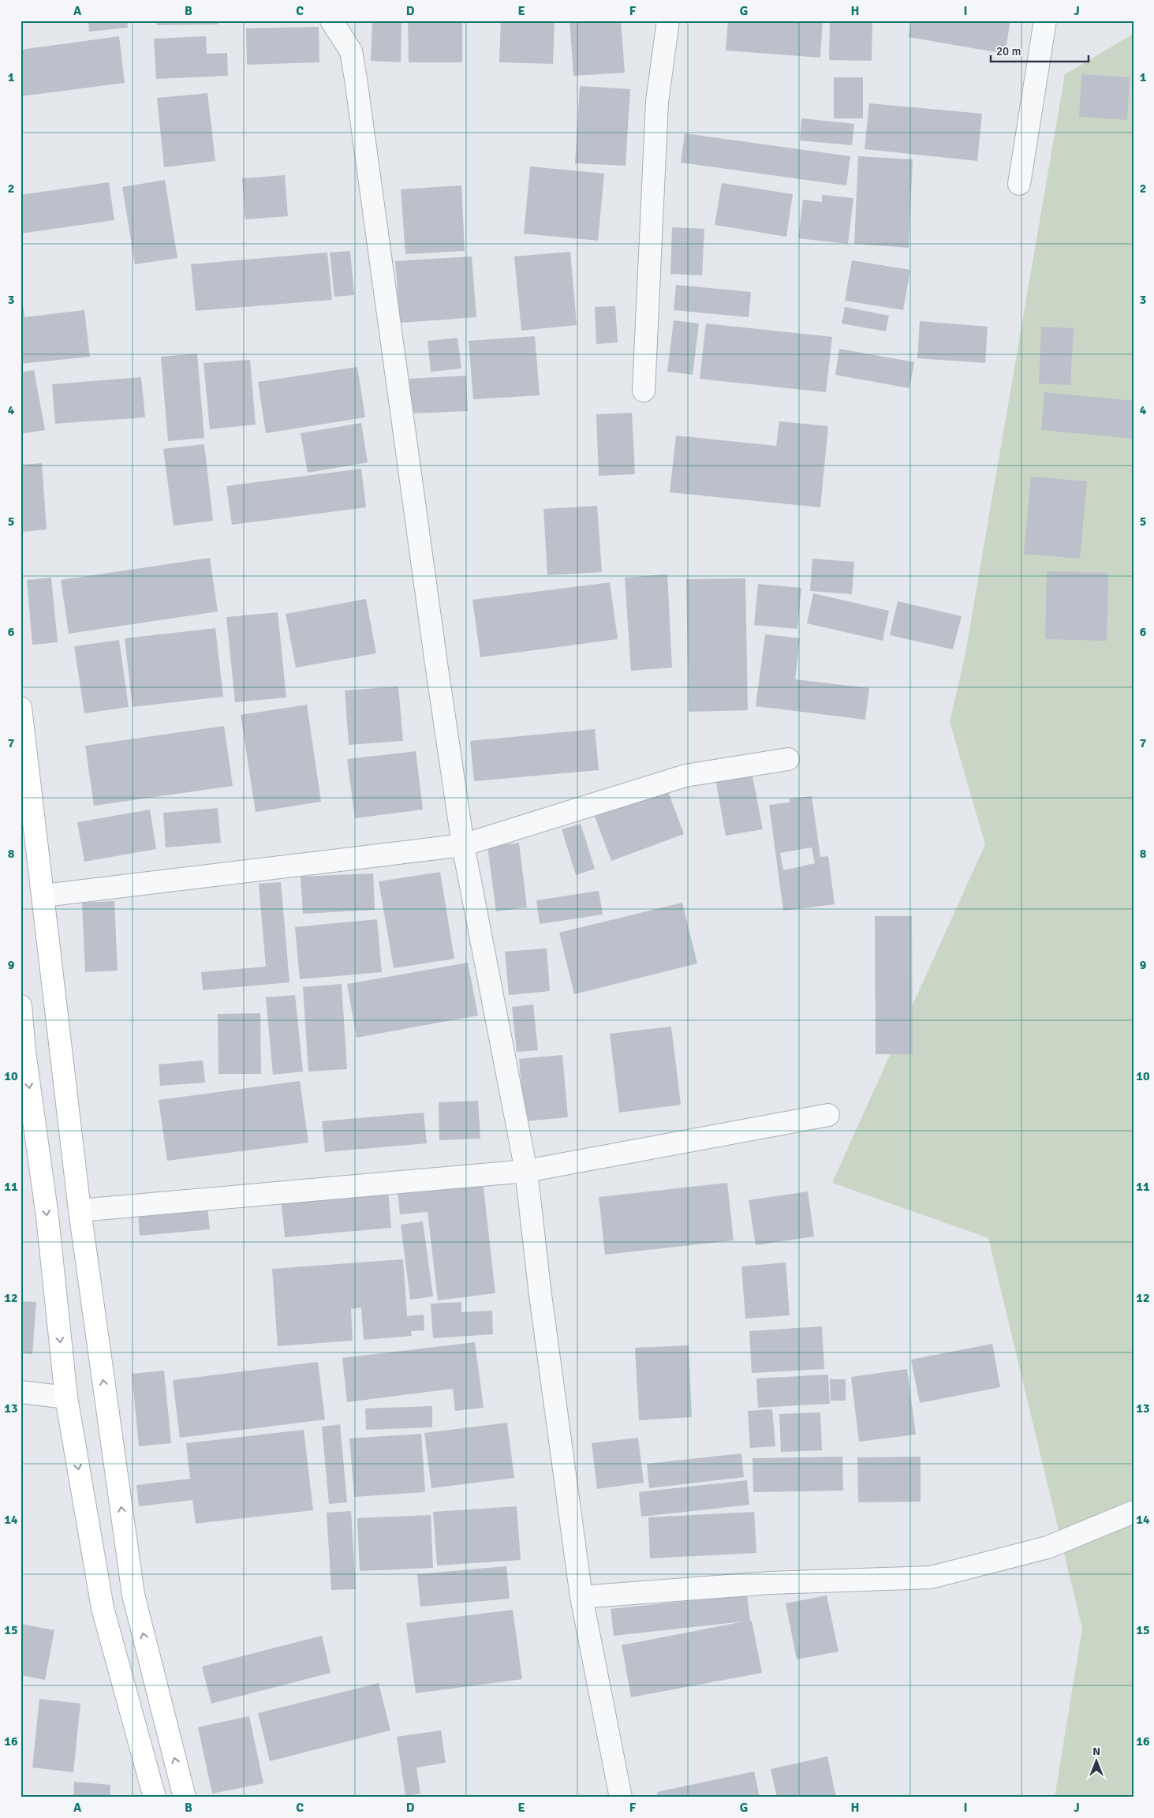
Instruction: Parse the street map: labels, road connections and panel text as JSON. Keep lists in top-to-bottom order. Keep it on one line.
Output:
{"scale_bar":"20 m","north":"top","grid":{"columns":["A","B","C","D","E","F","G","H","I","J"],"rows":["1","2","3","4","5","6","7","8","9","10","11","12","13","14","15","16"]}}
